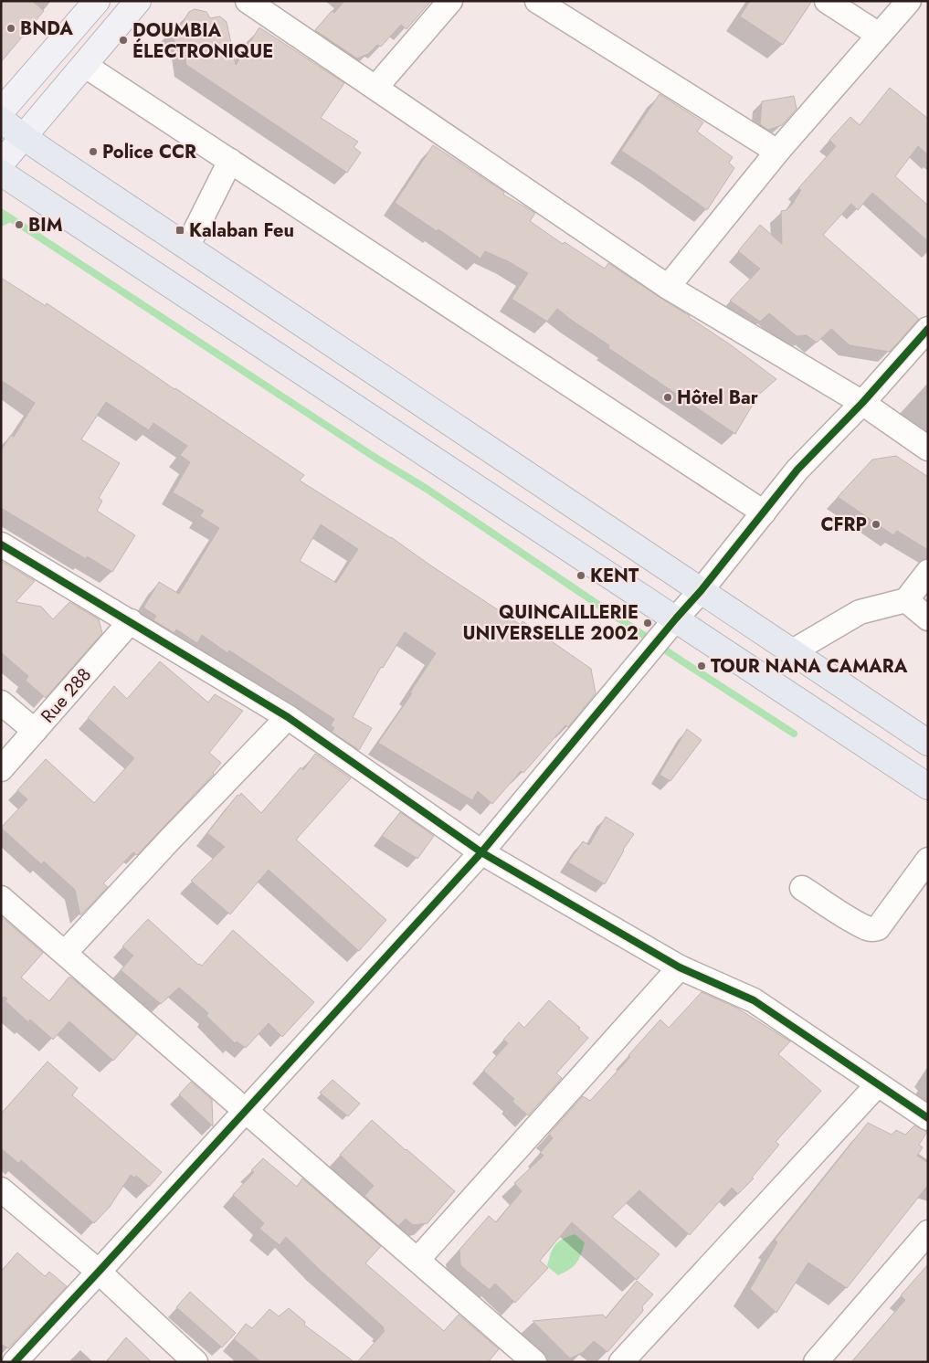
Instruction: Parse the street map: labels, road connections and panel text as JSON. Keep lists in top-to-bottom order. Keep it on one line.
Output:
{"streets":{"street":["Rue 288"]},"places":{"other":["BNDA","DOUMBIA ÉLECTRONIQUE","Police CCR","BIM","Hôtel Bar","CFRP","KENT","QUINCAILLERIE UNIVERSELLE 2002","TOUR NANA CAMARA"],"transit":["Kalaban Feu"]}}
